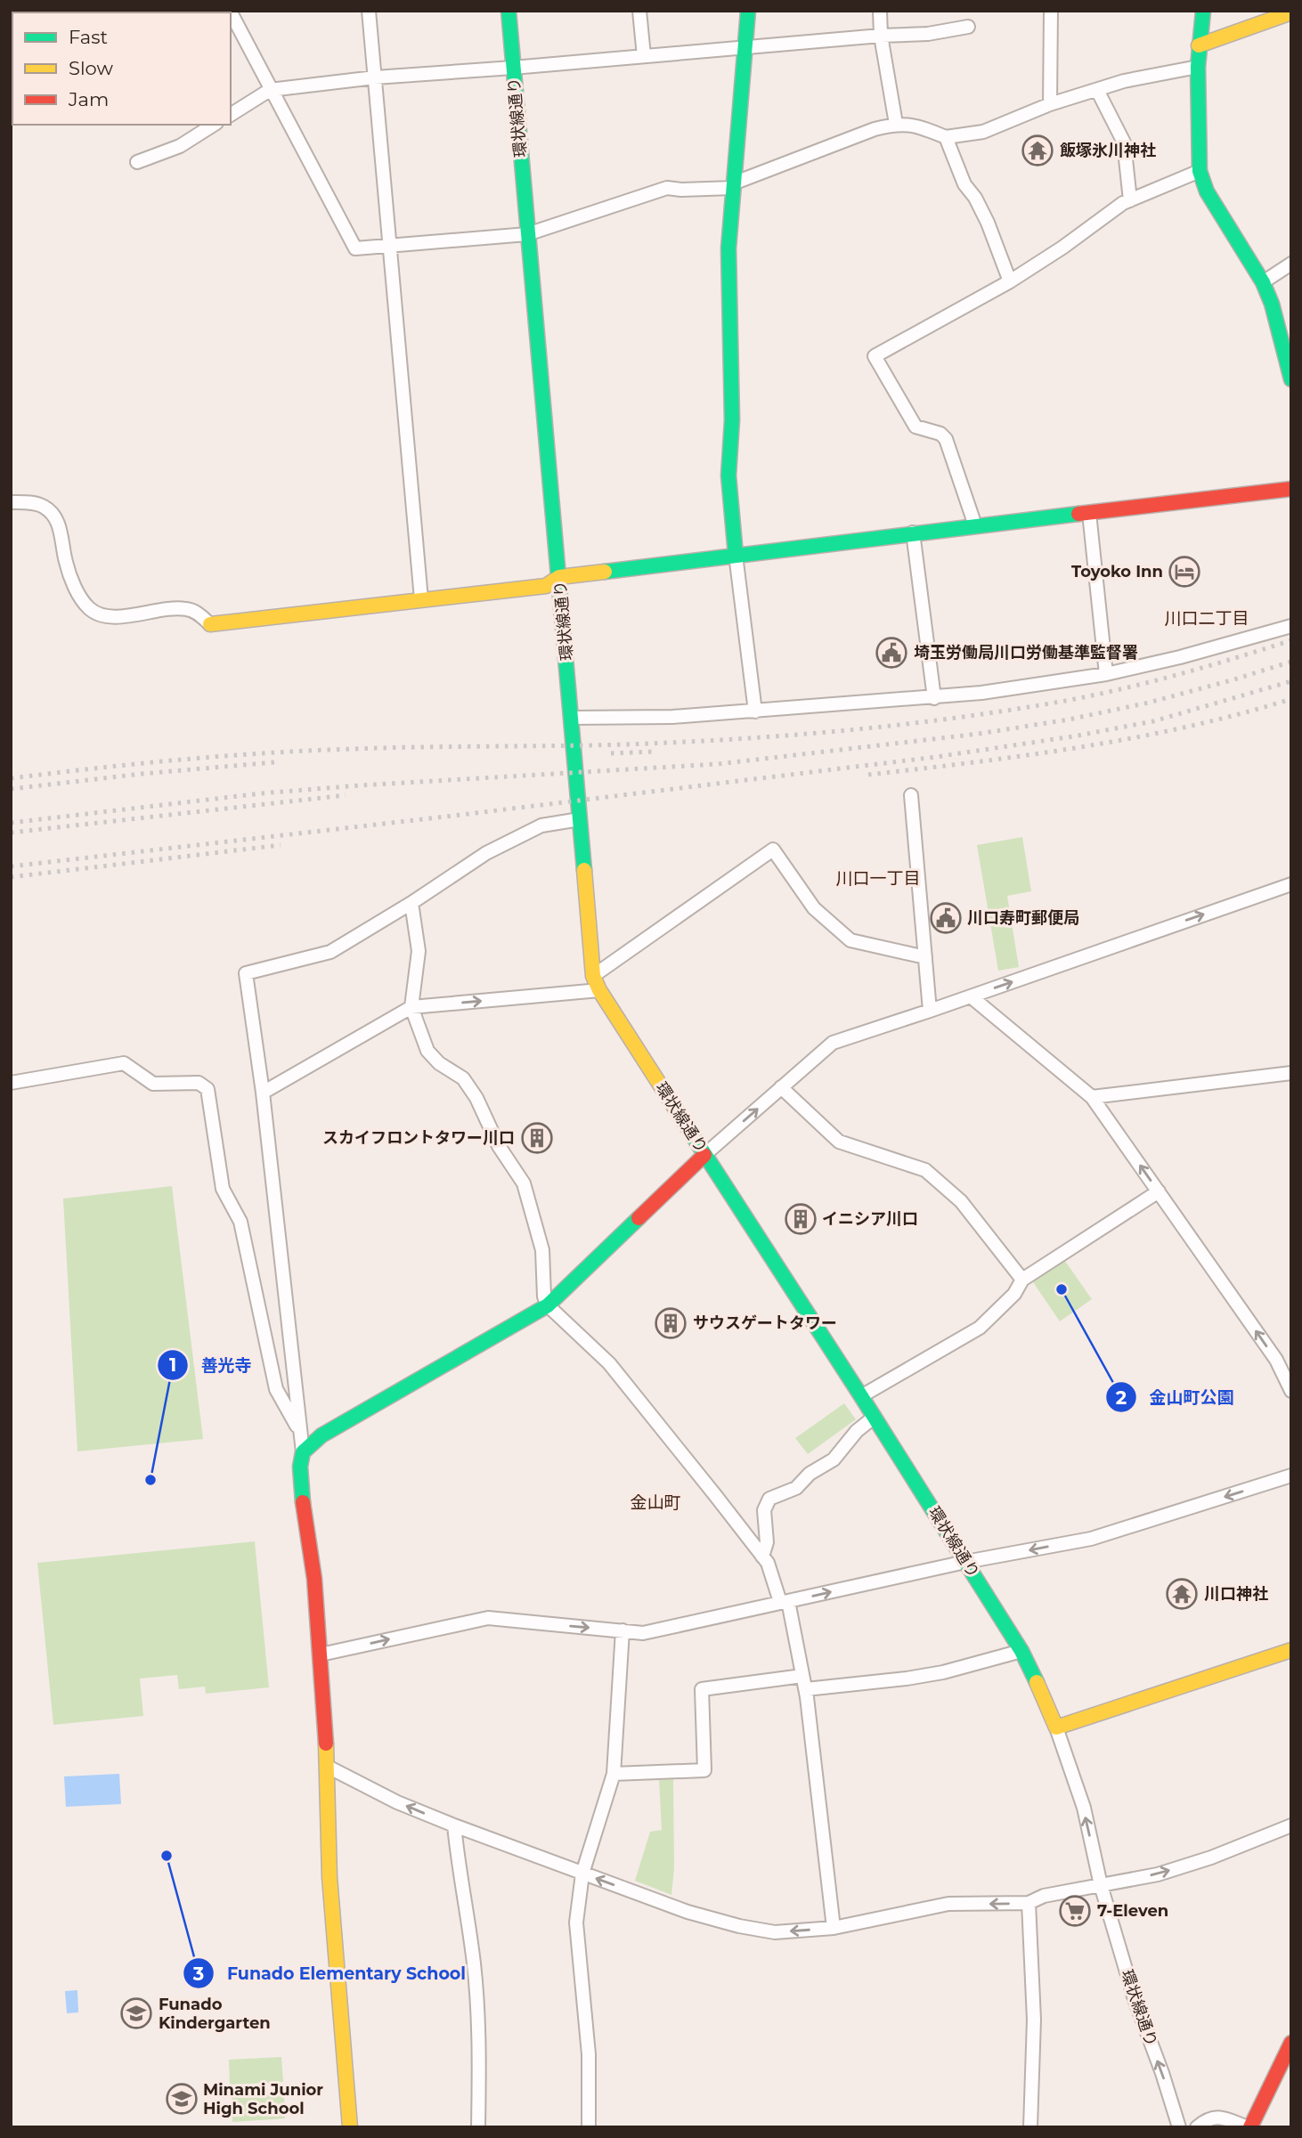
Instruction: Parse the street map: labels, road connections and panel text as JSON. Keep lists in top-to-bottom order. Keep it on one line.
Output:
{"streets":{"street":["環状線通り"]},"districts":["川口二丁目","川口一丁目","金山町"],"places":{"temple":["飯塚氷川神社","川口神社"],"hotel":["Toyoko Inn"],"public building":["埼玉労働局川口労働基準監督署","川口寿町郵便局"],"building":["スカイフロントタワー川口","イニシア川口","サウスゲートタワー"],"other":["金山町公園","善光寺","Funado Elementary School"],"supermarket":["7-Eleven"],"school or university":["Funado Kindergarten","Minami Junior High School"]},"legend":["Fast","Slow","Jam"]}
